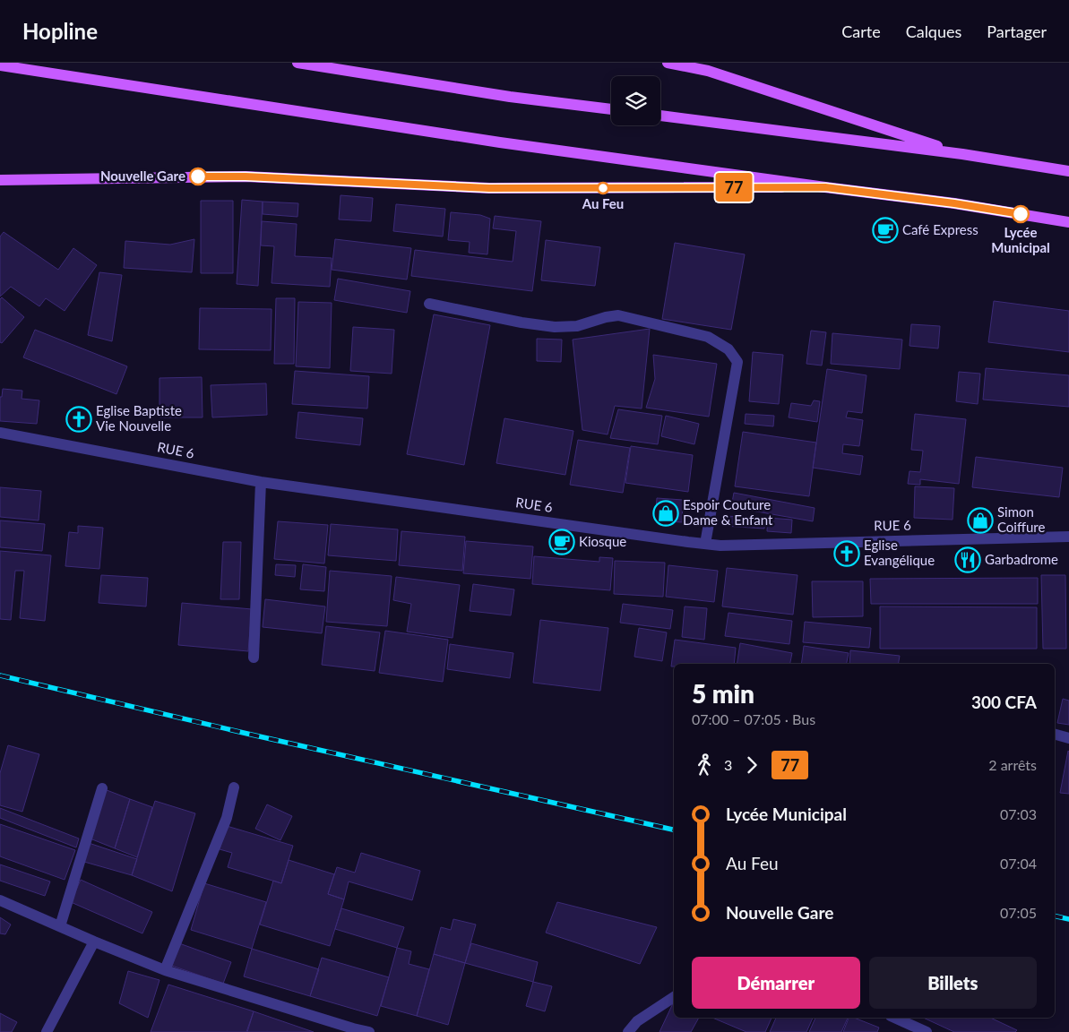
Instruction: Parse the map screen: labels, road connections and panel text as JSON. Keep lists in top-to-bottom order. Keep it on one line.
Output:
{"streets":{"street":["RUE 6"]},"places":{"other":["Nouvelle Gare","Au Feu","Lycée Municipal"],"cafe":["Café Express","Kiosque"],"church":["Eglise Baptiste Vie Nouvelle","Eglise Evangélique"],"shop":["Espoir Couture Dame & Enfant","Simon Coiffure"],"restaurant":["Garbadrome"]},"lines":["bus line 77"],"page":{"header":"Hopline","nav":["Carte","Calques","Partager"],"on_map":"77","heading":["5 min","07:00 – 07:05 · Bus","300 CFA"],"legs":["3","77","2 arrêts"],"list":[{"name":"Lycée Municipal","value":"07:03"},{"name":"Au Feu","value":"07:04"},{"name":"Nouvelle Gare","value":"07:05"}],"buttons":["Démarrer","Billets"]}}
